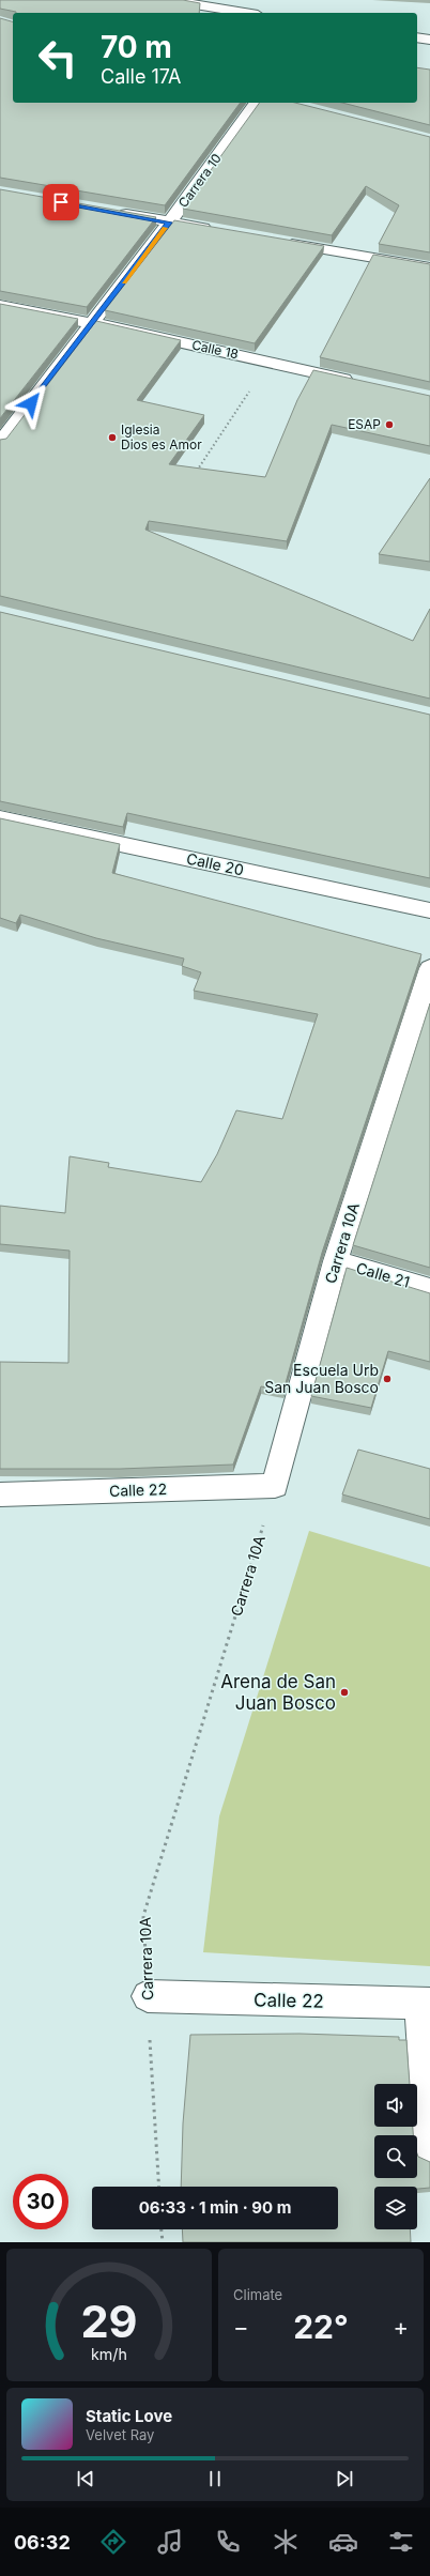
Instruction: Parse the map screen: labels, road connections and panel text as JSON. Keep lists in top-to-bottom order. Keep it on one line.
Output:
{"streets":{"street":["Carrera 10","Calle 18","Calle 20","Carrera 10A","Calle 21","Calle 22"]},"crossings":[["Carrera 10","Calle 18"],["Carrera 10A","Calle 21"],["Carrera 10A","Calle 22"]],"places":["ESAP","Iglesia Dios es Amor","Escuela Urb San Juan Bosco","Arena de San Juan Bosco"],"page":{"turn":["70 m","Calle 17A"],"limit":"30","trip":"06:33 · 1 min · 90 m","tile":"Climate","heat":["−","22°","+"],"song":["Static Love","Velvet Ray"],"tabs":"06:32","gauge":["29","km/h"]}}
